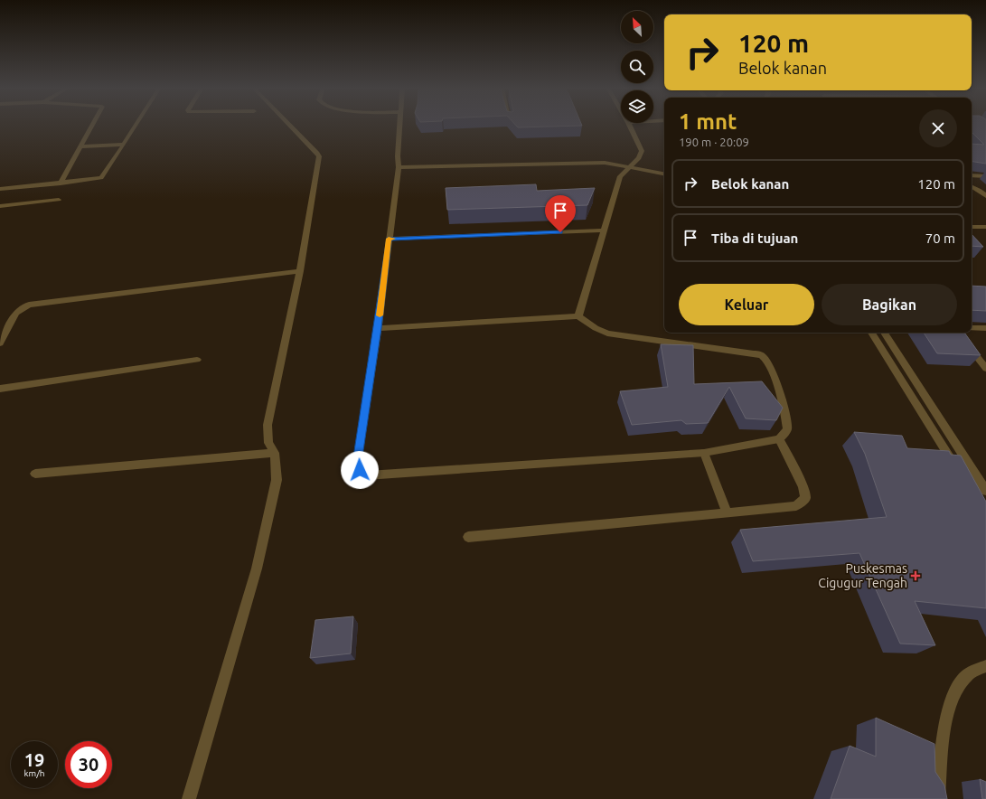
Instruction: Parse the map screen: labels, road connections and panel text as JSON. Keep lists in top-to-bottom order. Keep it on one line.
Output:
{"places":{"health":["Puskesmas Cigugur Tengah"]},"north":"top left","page":{"turn":["120 m","Belok kanan"],"heading":["1 mnt","190 m · 20:09"],"list":[{"name":"Belok kanan","value":"120 m"},{"name":"Tiba di tujuan","value":"70 m"}],"buttons":["Keluar","Bagikan"],"speed":"19 km/h","limit":"30"}}
